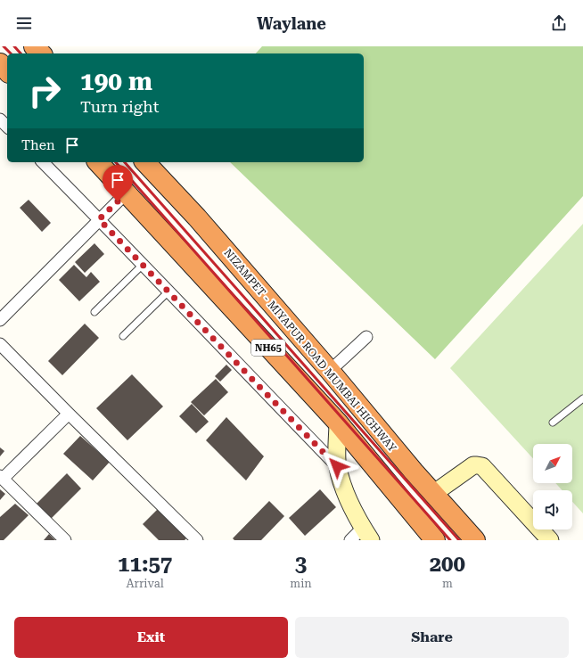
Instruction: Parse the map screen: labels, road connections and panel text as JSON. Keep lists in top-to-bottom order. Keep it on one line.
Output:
{"streets":{"highway":["NH65","NIZAMPET - MIYAPUR ROAD MUMBAI HIGHWAY"]},"north":"top right","page":{"header":"Waylane","turn":["190 m","Turn right"],"then":"Then","eta":["11:57","Arrival","3","min","200","m"],"buttons":["Exit","Share"]}}
